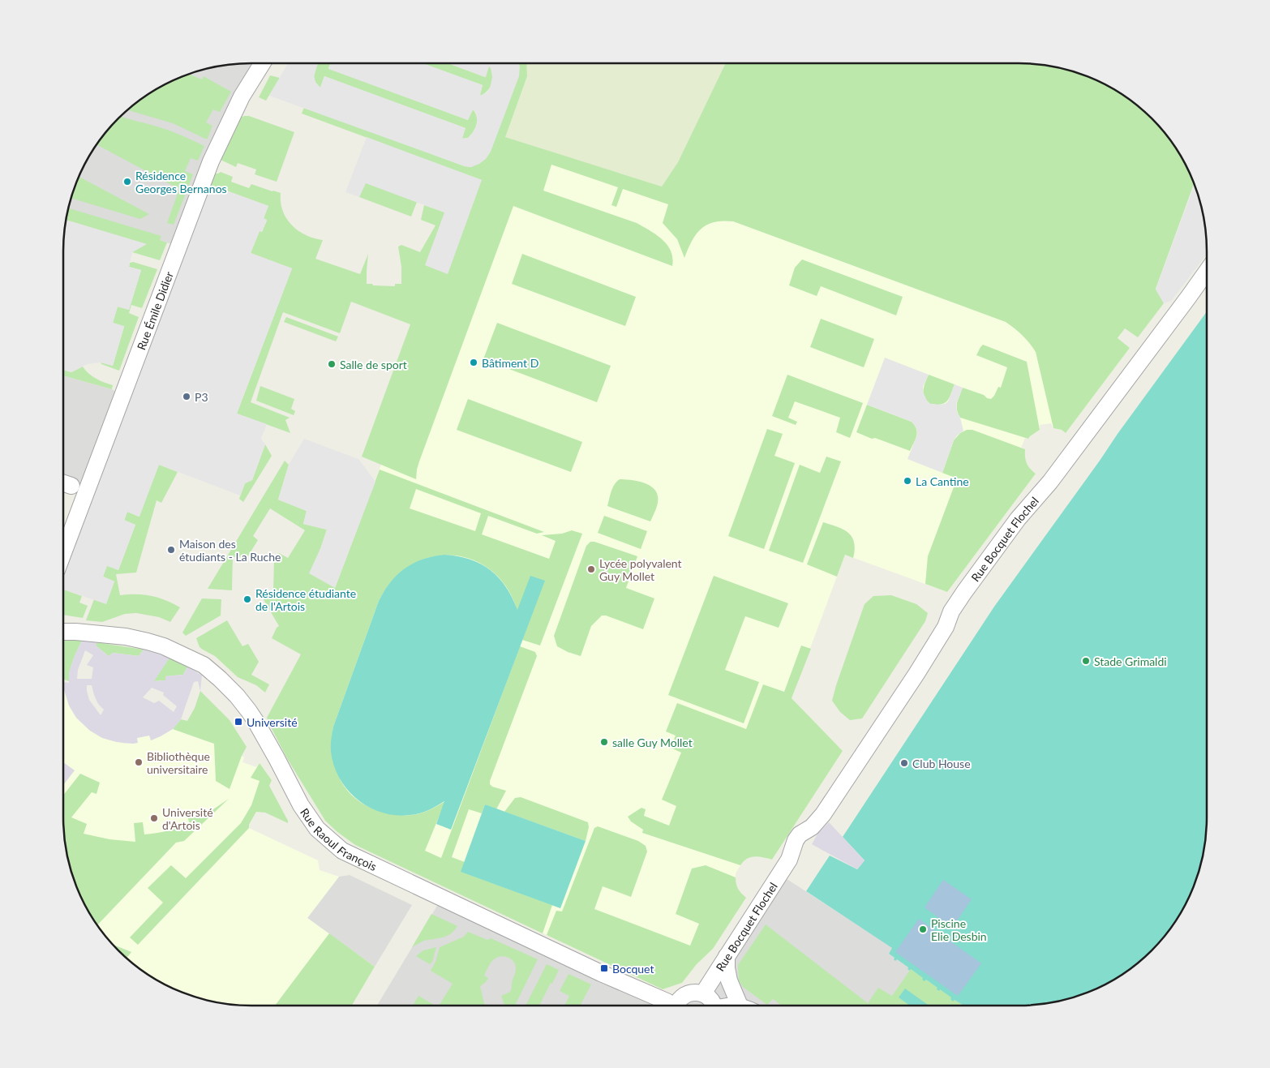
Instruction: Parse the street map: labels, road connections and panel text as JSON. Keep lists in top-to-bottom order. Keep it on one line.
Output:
{"streets":{"street":["Rue Émile Didier","Rue Bocquet Flochel","Rue Raoul François"]},"places":{"other":["Résidence Georges Bernanos","Bâtiment D","Salle de sport","P3","La Cantine","Maison des étudiants - La Ruche","Lycée polyvalent Guy Mollet","Résidence étudiante de l'Artois","Stade Grimaldi","salle Guy Mollet","Bibliothèque universitaire","Club House","Université d'Artois","Piscine Elie Desbin"],"transit":["Université","Bocquet"]}}
